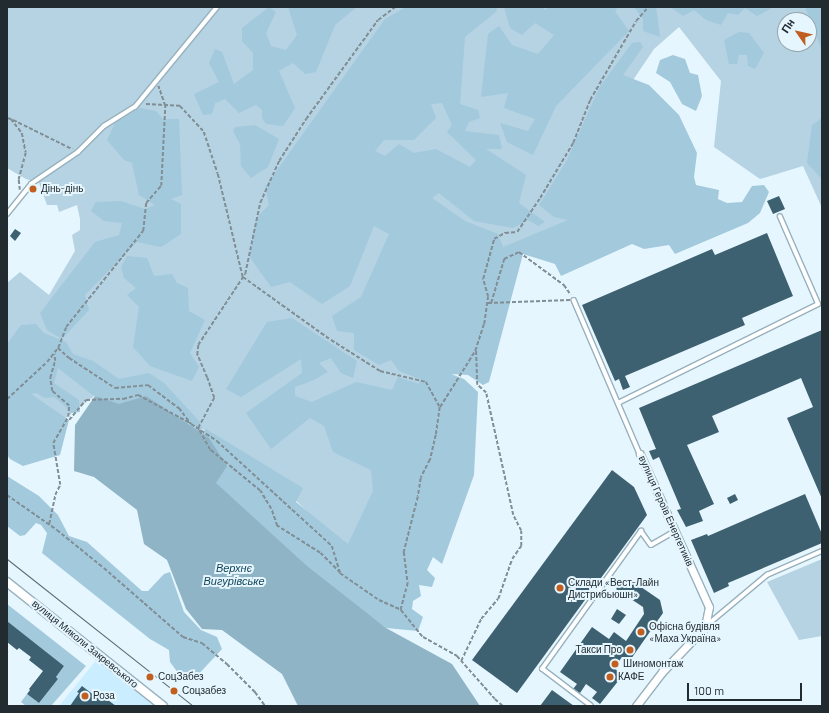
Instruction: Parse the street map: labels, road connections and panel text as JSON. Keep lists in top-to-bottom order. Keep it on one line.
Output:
{"streets":{"street":["вулиця Героїв Енергетиків","вулиця Миколи Закревського"]},"water":["Верхнє Вигурівське"],"places":["Дінь-дінь","Склади «Вест-Лайн Дистрибьюшн»","Офісна будівля «Маха Україна»","Такси Про","Шиномонтаж","СоцЗабез","КАФЕ","Соцзабез","Роза"],"scale_bar":"100 m","north":"top left"}
